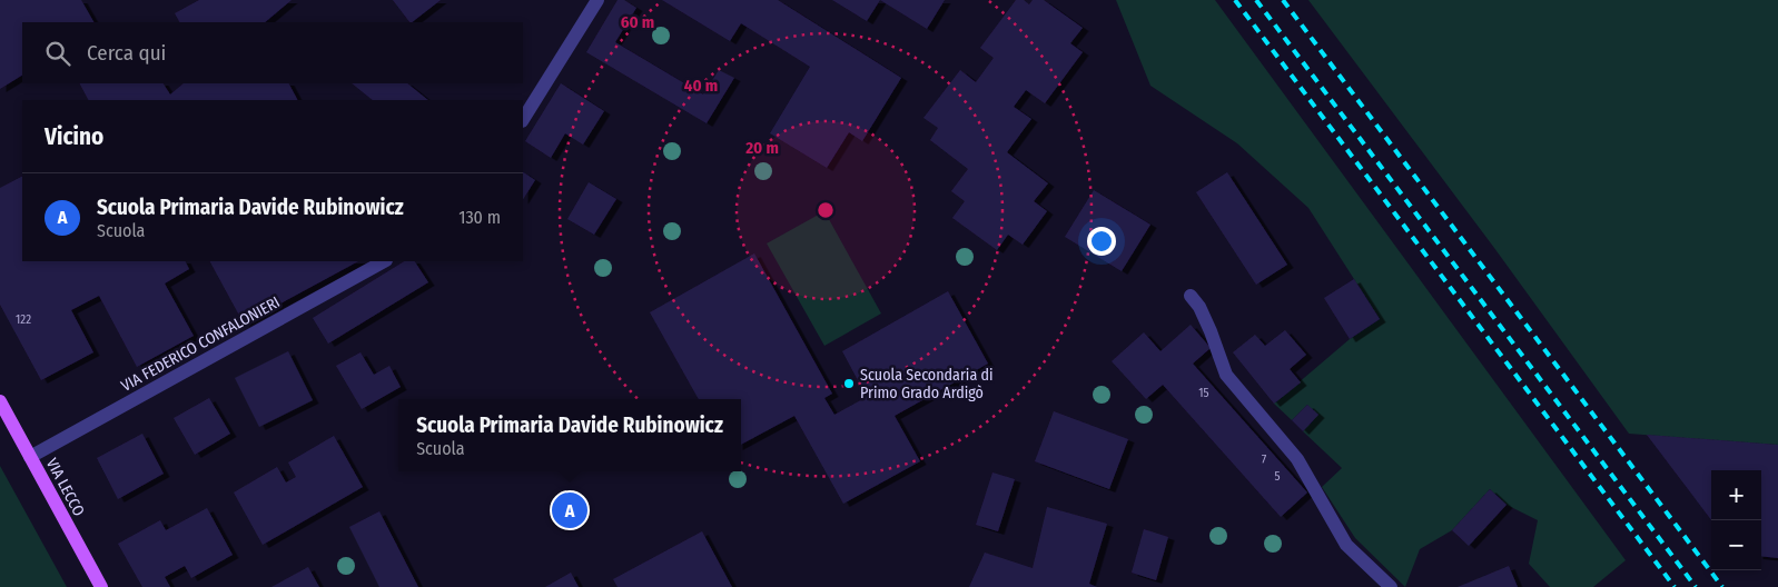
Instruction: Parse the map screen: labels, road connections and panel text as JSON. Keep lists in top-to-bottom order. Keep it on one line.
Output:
{"streets":{"main road":["VIA LECCO"],"street":["VIA FEDERICO CONFALONIERI"]},"crossings":[["VIA FEDERICO CONFALONIERI","VIA LECCO"]],"places":["Scuola Secondaria di Primo Grado Ardigò"],"house_numbers":["122","15","7","5"],"page":{"search":"Cerca qui","heading":"Vicino","list":[{"mark":"A","name":"Scuola Primaria Davide Rubinowicz","note":"Scuola","value":"130 m"}],"popup":["Scuola Primaria Davide Rubinowicz","Scuola"],"map_buttons":["+","−"],"pins":"A"},"rings":["60 m","40 m","20 m"]}
